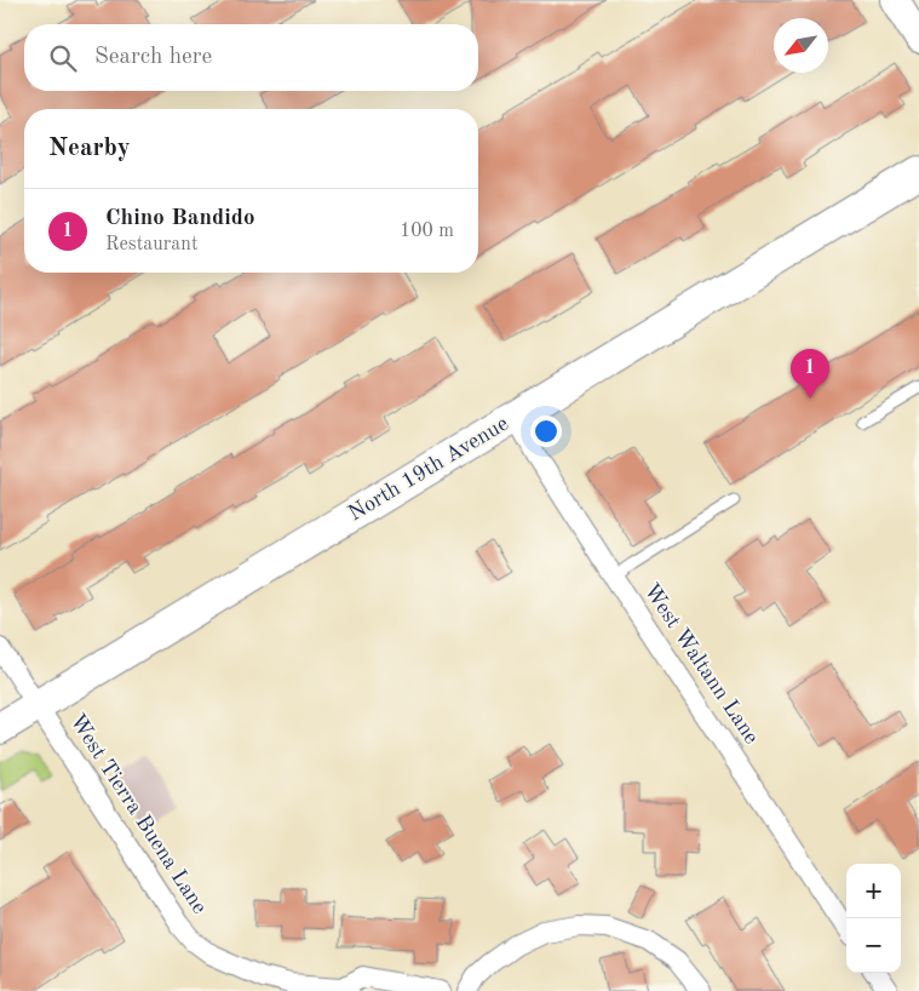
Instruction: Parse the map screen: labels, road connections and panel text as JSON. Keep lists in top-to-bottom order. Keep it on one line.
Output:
{"streets":{"main road":["North 19th Avenue"],"street":["West Waltann Lane","West Tierra Buena Lane"]},"crossings":[["North 19th Avenue","West Waltann Lane"],["North 19th Avenue","West Tierra Buena Lane"]],"north":"bottom left","page":{"search":"Search here","heading":"Nearby","list":[{"mark":"1","name":"Chino Bandido","note":"Restaurant","value":"100 m"}],"pins":"1","map_buttons":["+","−"]}}
